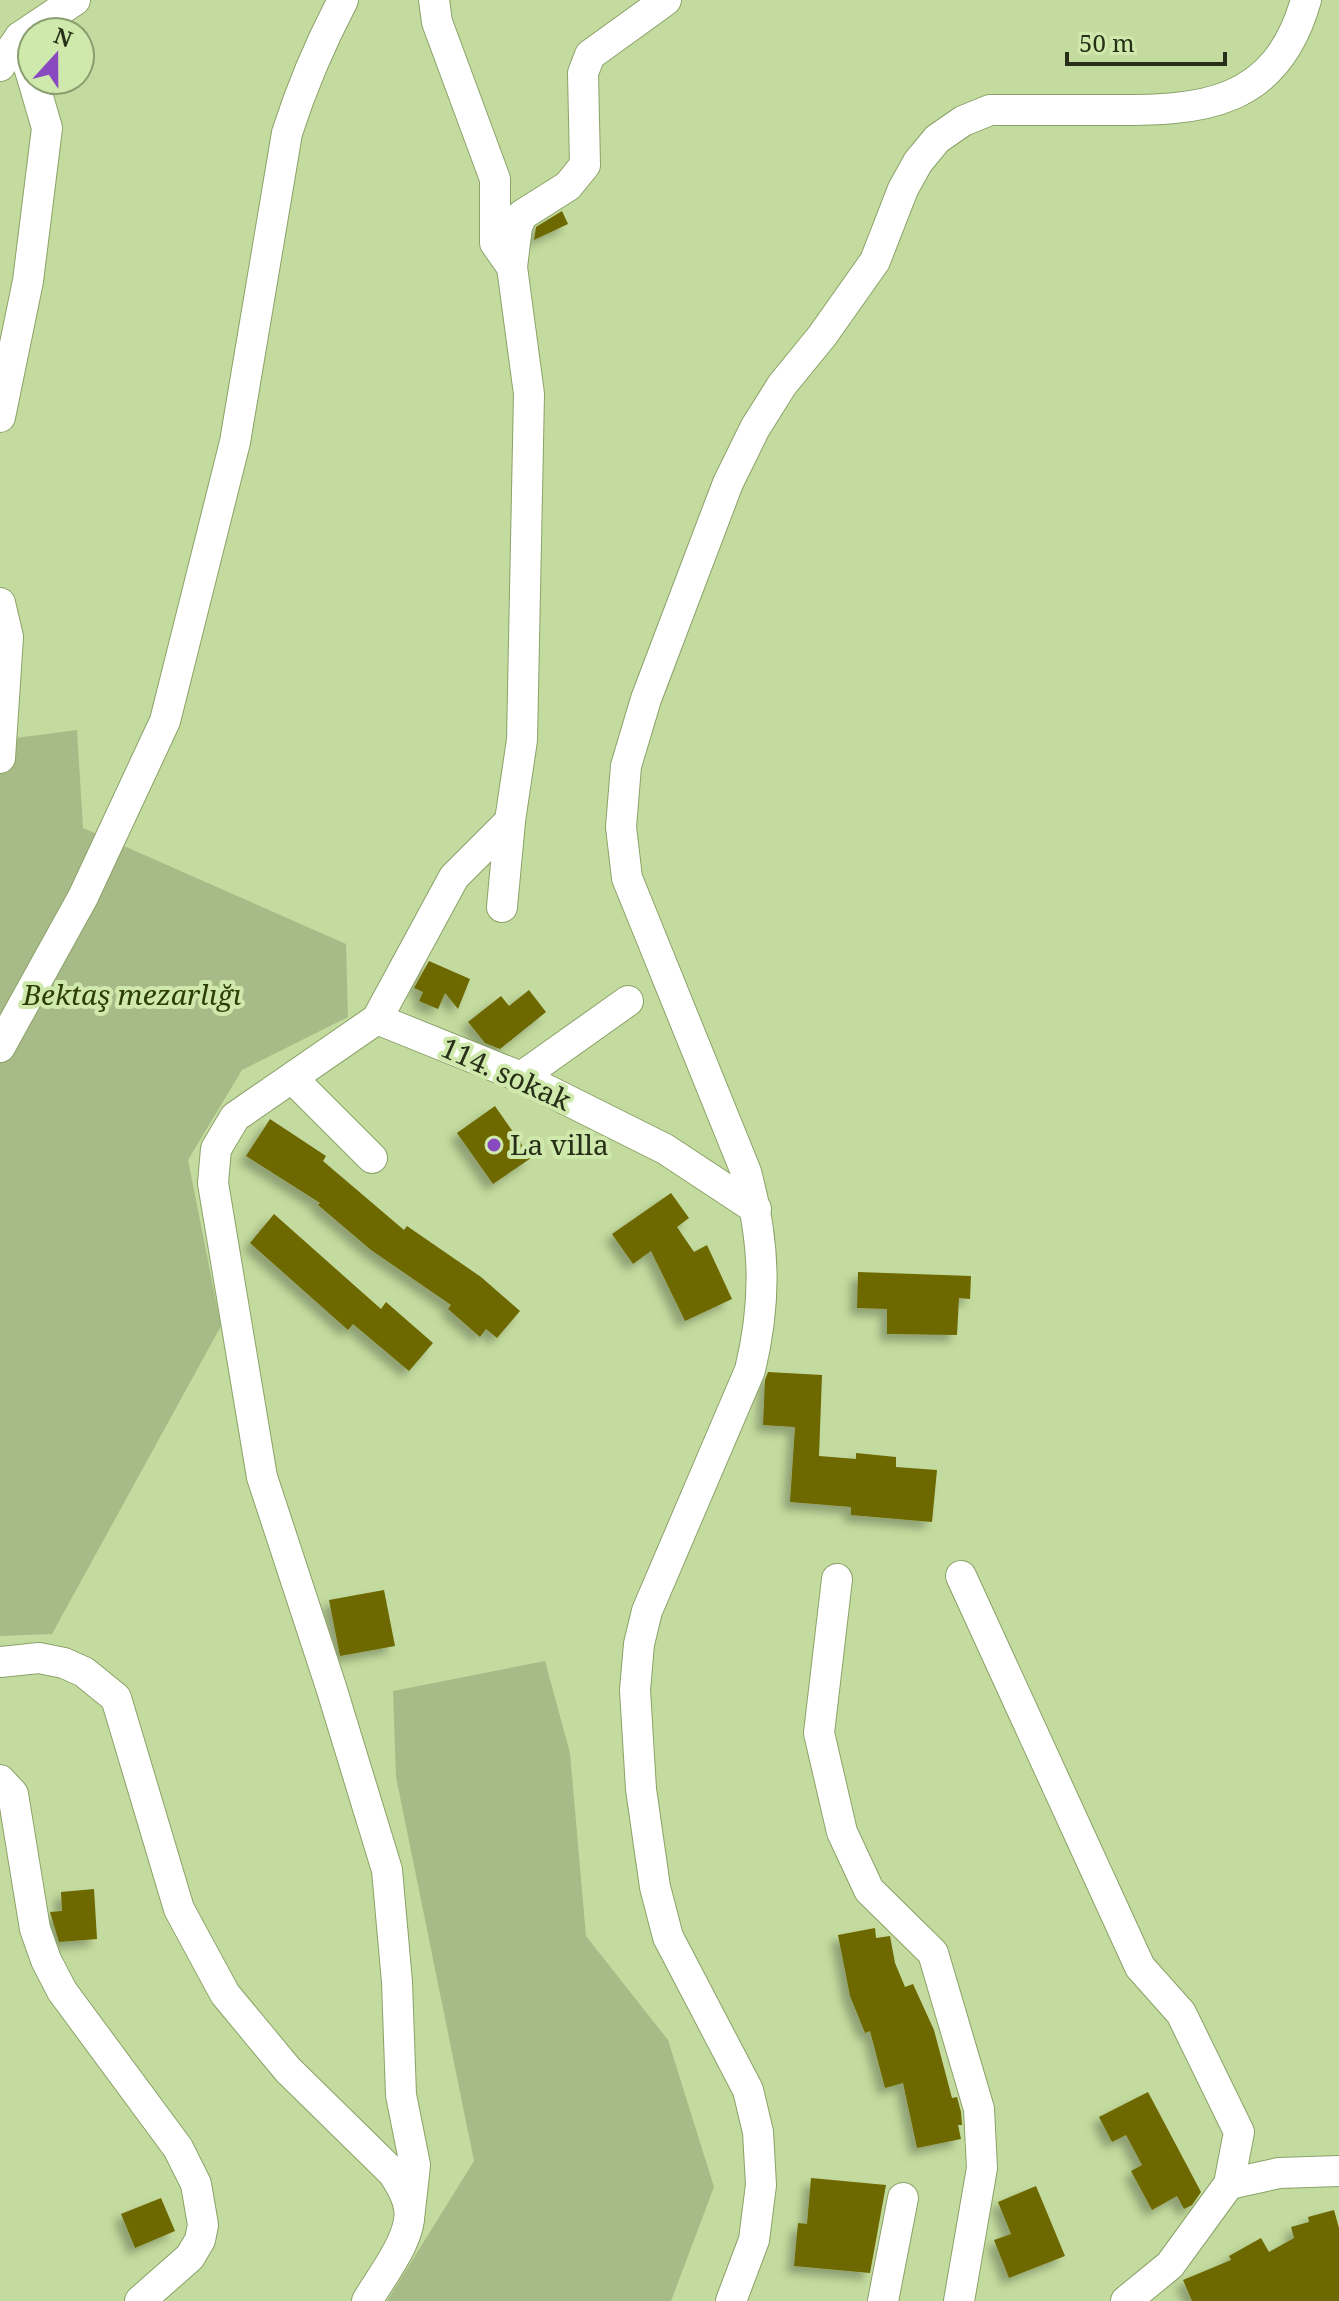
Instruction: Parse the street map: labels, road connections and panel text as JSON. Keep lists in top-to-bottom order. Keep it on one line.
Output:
{"streets":{"street":["114. sokak"]},"parks":["Bektaş mezarlığı"],"places":["La villa"],"scale_bar":"50 m","north":"top"}
